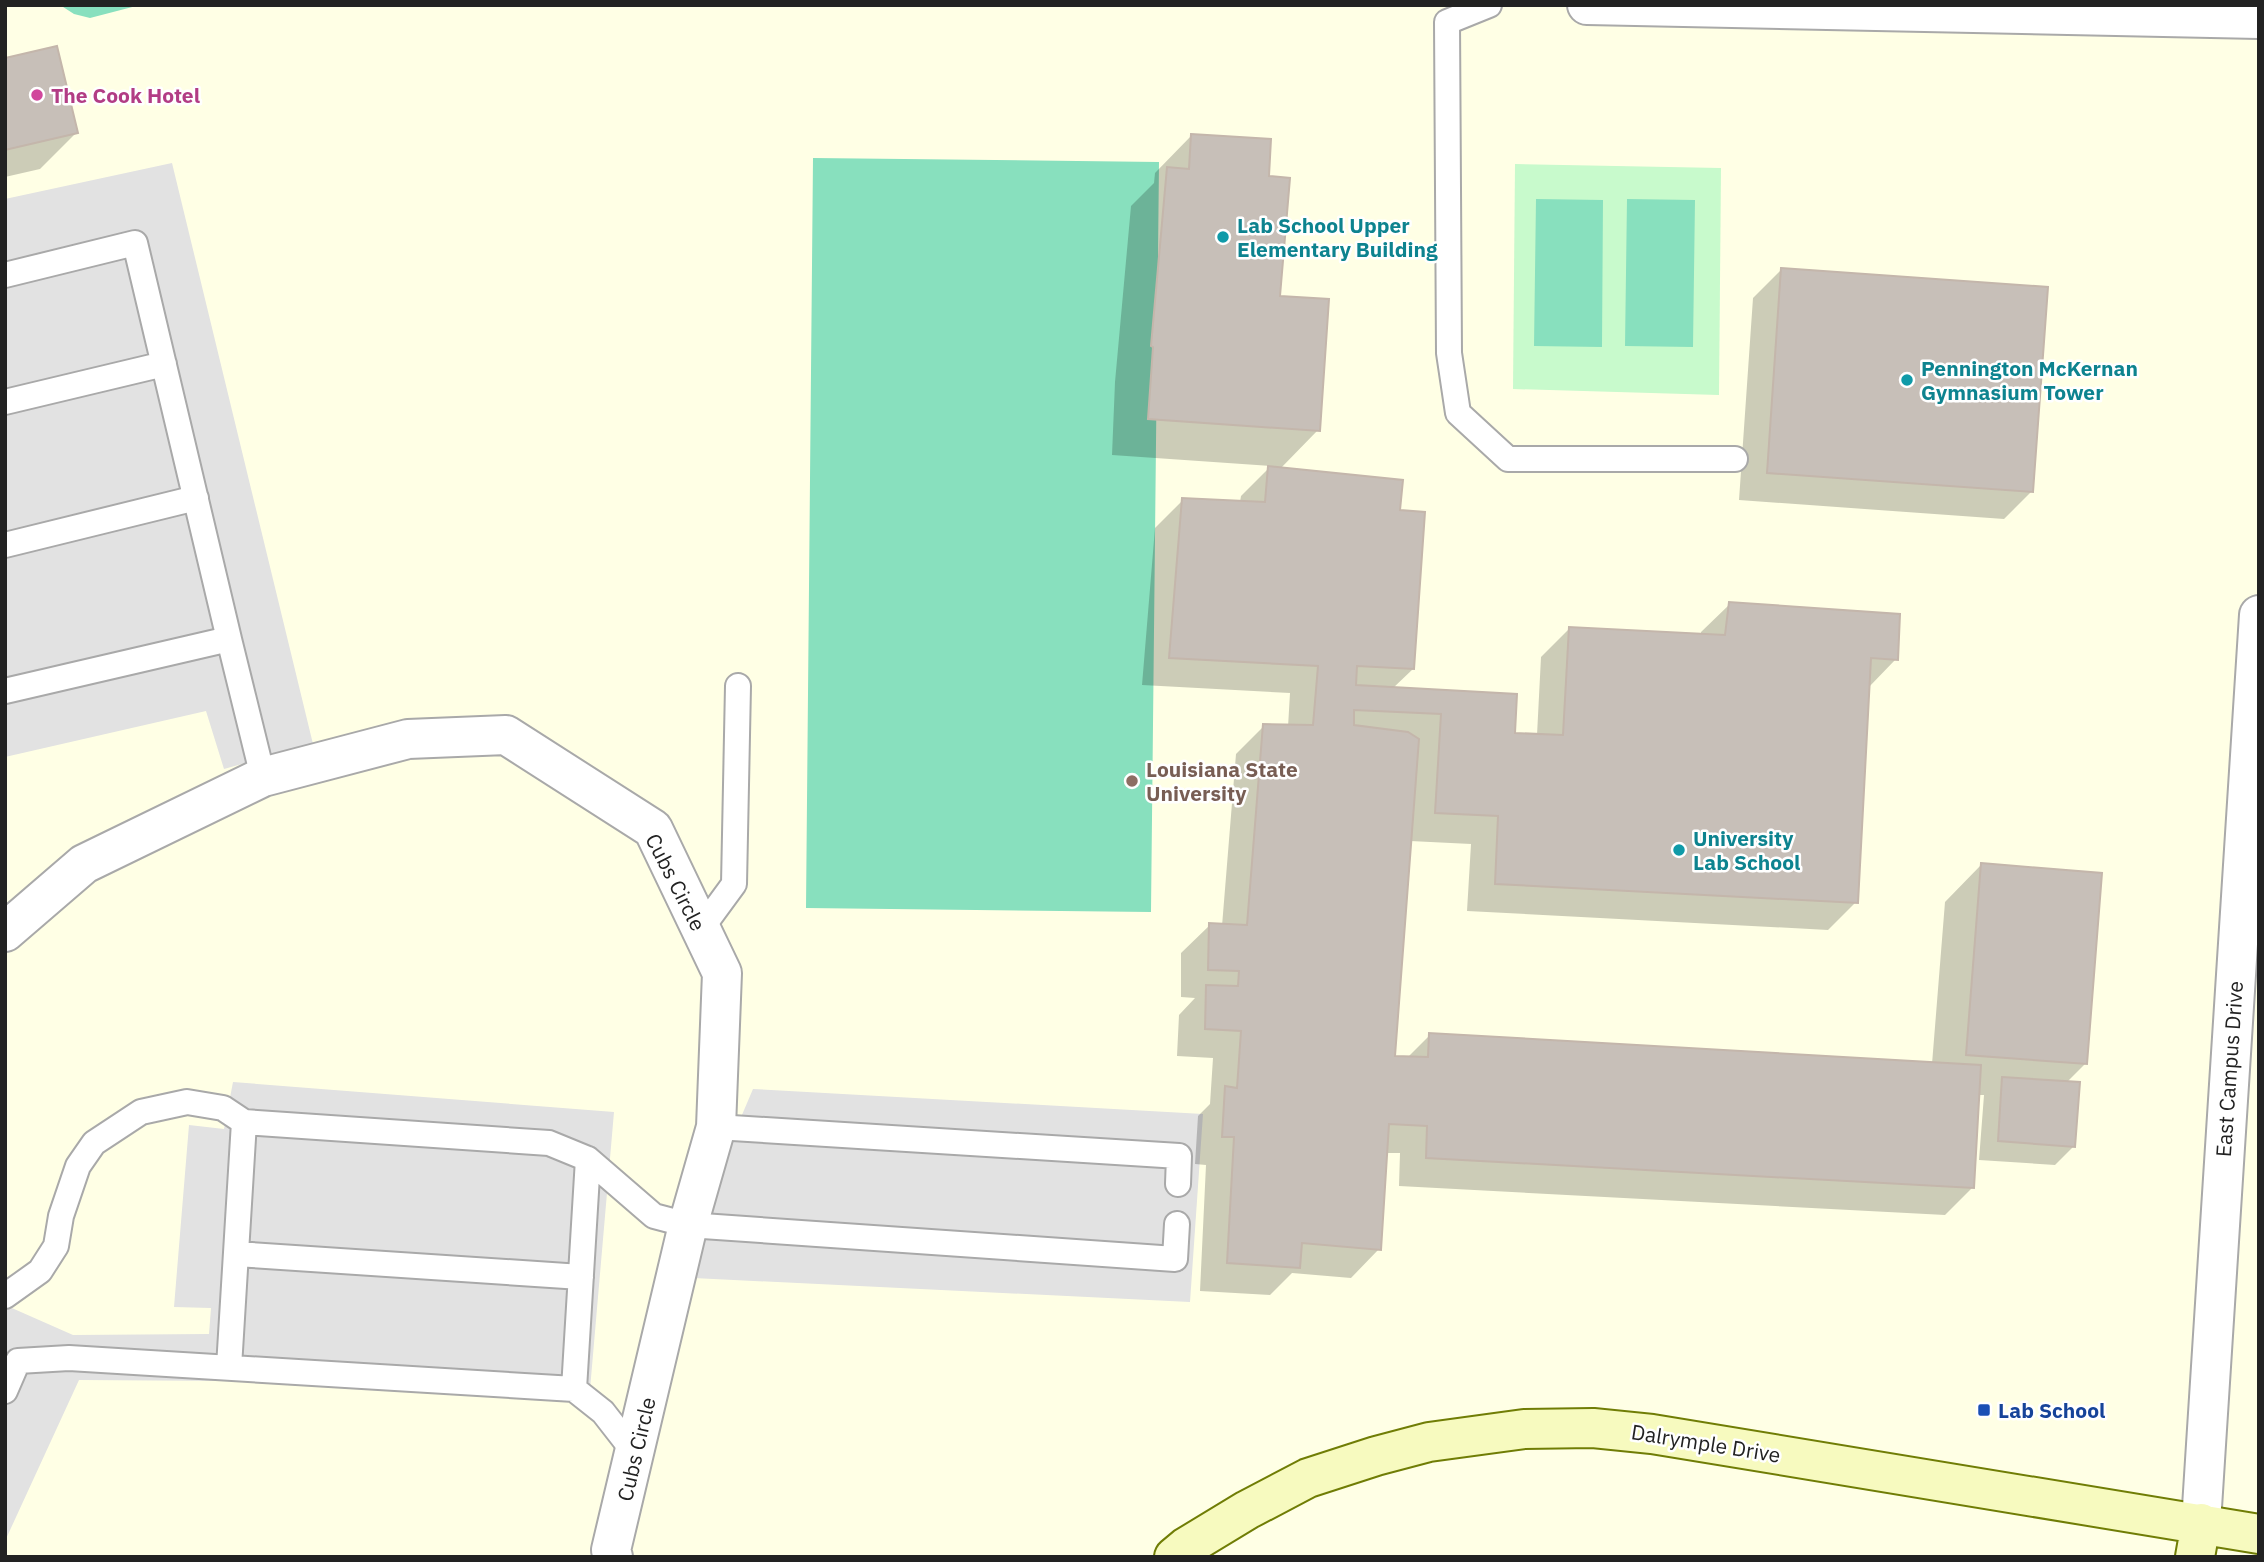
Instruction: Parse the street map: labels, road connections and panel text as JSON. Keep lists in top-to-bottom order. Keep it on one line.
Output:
{"streets":{"street":["Cubs Circle","East Campus Drive","Dalrymple Drive"]},"crossings":[["East Campus Drive","Dalrymple Drive"]],"places":{"other":["The Cook Hotel","Lab School Upper Elementary Building","Pennington McKernan Gymnasium Tower","Louisiana State University","University Lab School"],"transit":["Lab School"]}}
